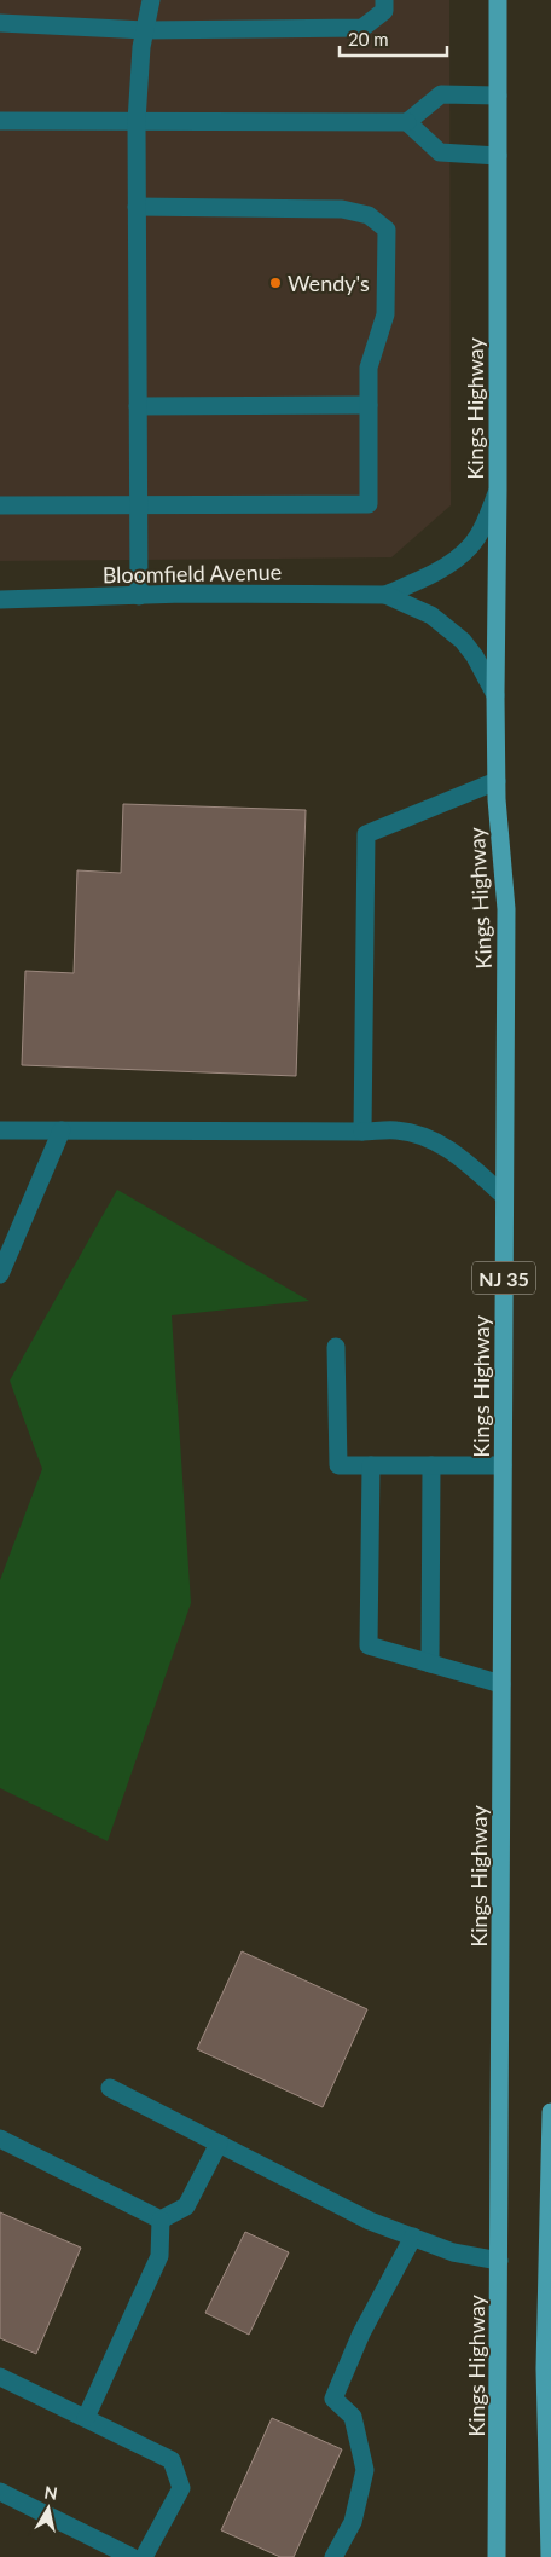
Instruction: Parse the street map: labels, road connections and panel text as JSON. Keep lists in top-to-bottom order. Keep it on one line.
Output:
{"streets":{"main road":["Kings Highway","NJ 35"],"street":["Bloomfield Avenue"]},"crossings":[["Kings Highway","Bloomfield Avenue"]],"places":["Wendy's"],"scale_bar":"20 m","north":"top"}
